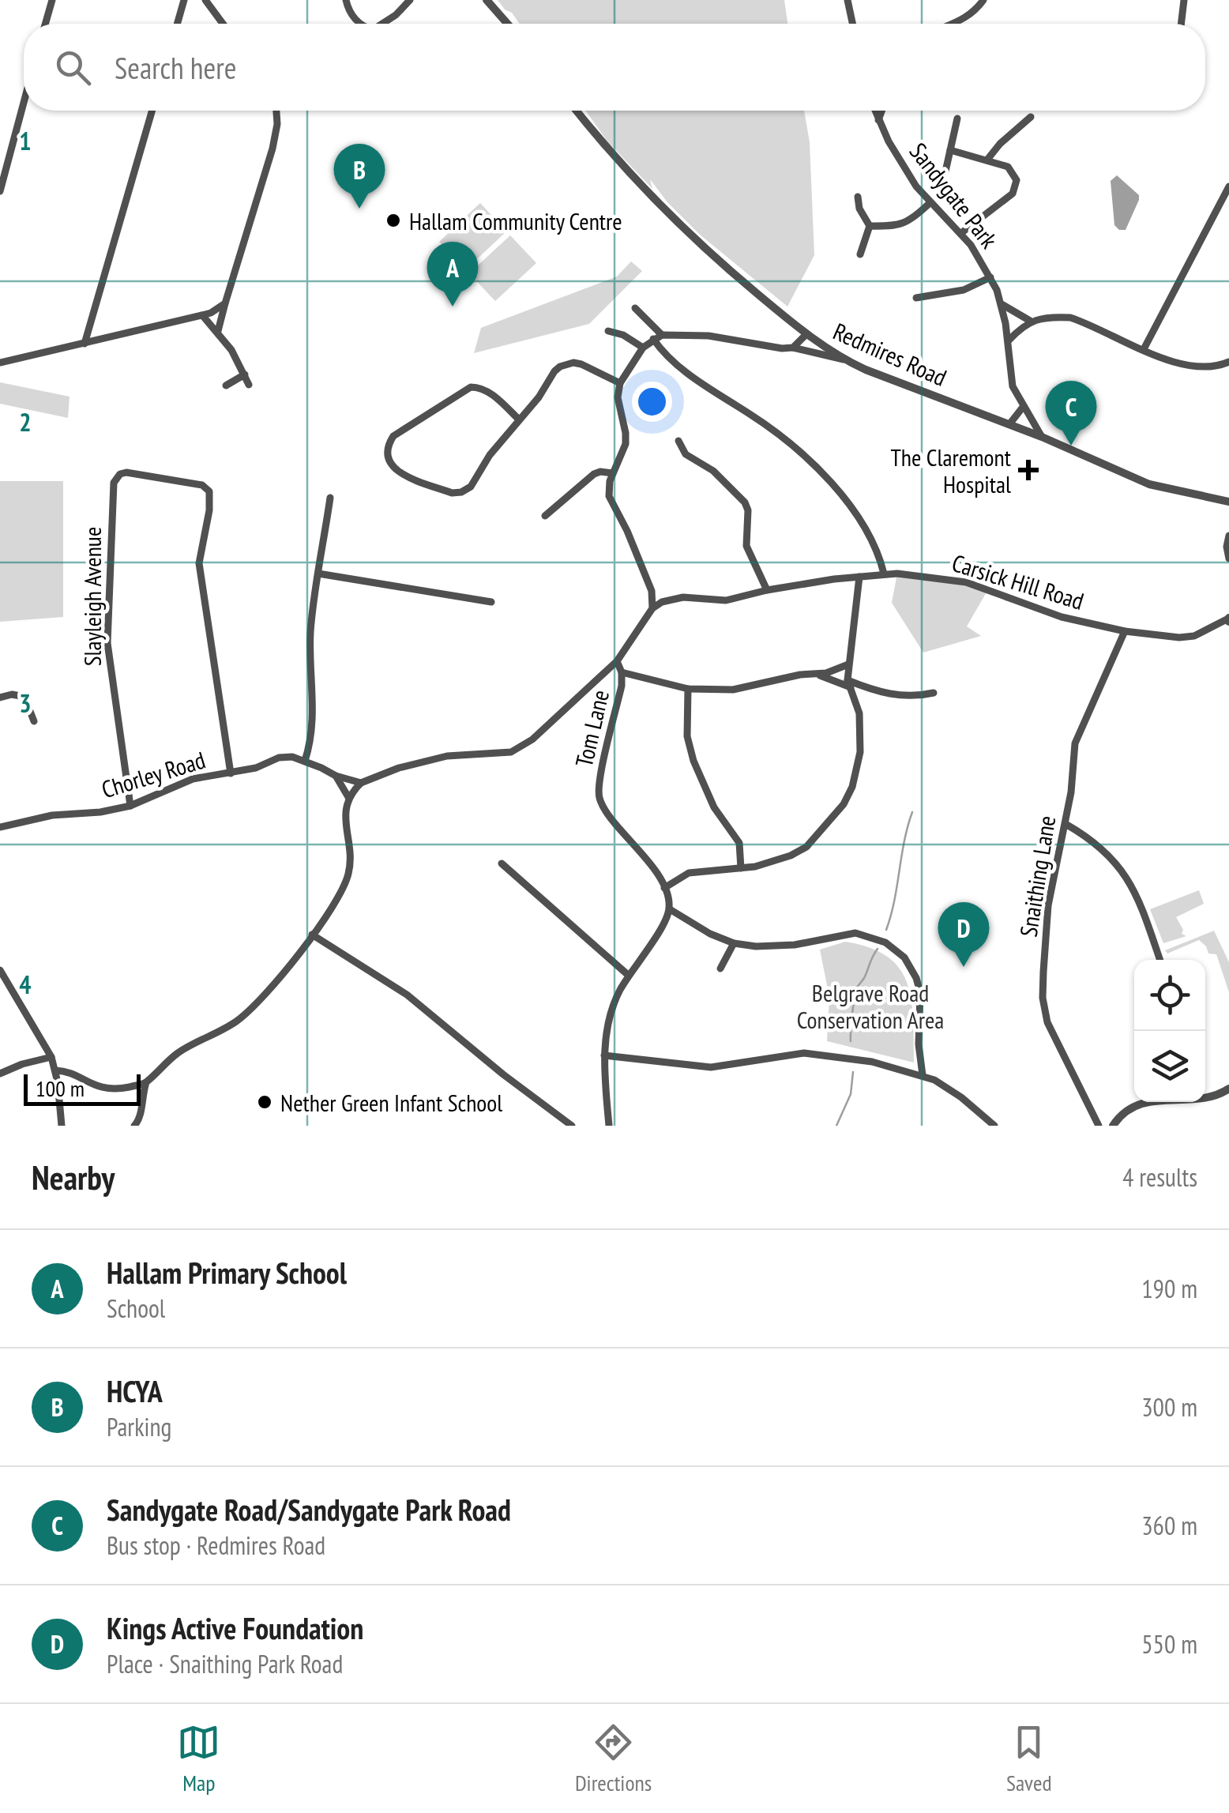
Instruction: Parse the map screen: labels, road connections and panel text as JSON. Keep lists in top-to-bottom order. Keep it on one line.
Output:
{"streets":{"street":["Sandygate Park","Redmires Road","Carsick Hill Road","Slayleigh Avenue","Tom Lane","Chorley Road","Snaithing Lane"]},"crossings":[["Sandygate Park","Redmires Road"],["Carsick Hill Road","Tom Lane"],["Carsick Hill Road","Snaithing Lane"],["Slayleigh Avenue","Chorley Road"]],"parks":["Belgrave Road Conservation Area"],"places":{"other":["Hallam Community Centre","Nether Green Infant School"],"health":["The Claremont Hospital"]},"scale_bar":"100 m","page":{"search":"Search here","pins":["B","A","C","D"],"scale":"100 m","heading":["Nearby","4 results"],"list":[{"mark":"A","name":"Hallam Primary School","note":"School","value":"190 m"},{"mark":"B","name":"HCYA","note":"Parking","value":"300 m"},{"mark":"C","name":"Sandygate Road/Sandygate Park Road","note":"Bus stop · Redmires Road","value":"360 m"},{"mark":"D","name":"Kings Active Foundation","note":"Place · Snaithing Park Road","value":"550 m"}],"nav":["Map","Directions","Saved"]},"grid":{"rows":["1","2","3","4"]}}
